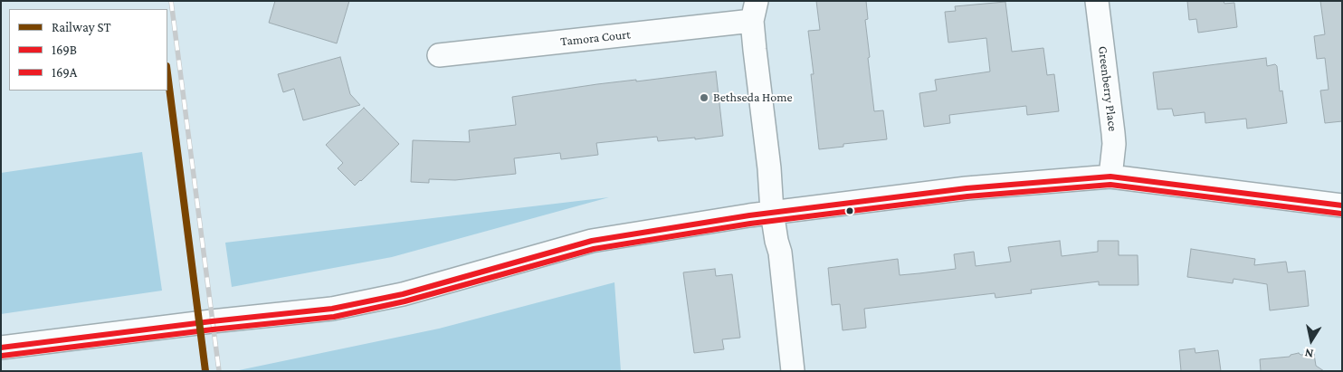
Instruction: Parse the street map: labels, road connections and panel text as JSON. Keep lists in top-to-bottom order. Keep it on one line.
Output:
{"streets":{"street":["Tamora Court","Greenberry Place"]},"places":["Bethseda Home"],"lines":["rail line ST","transit line 169B","transit line 169A"],"legend":["Railway ST","169B","169A"],"north":"bottom"}
